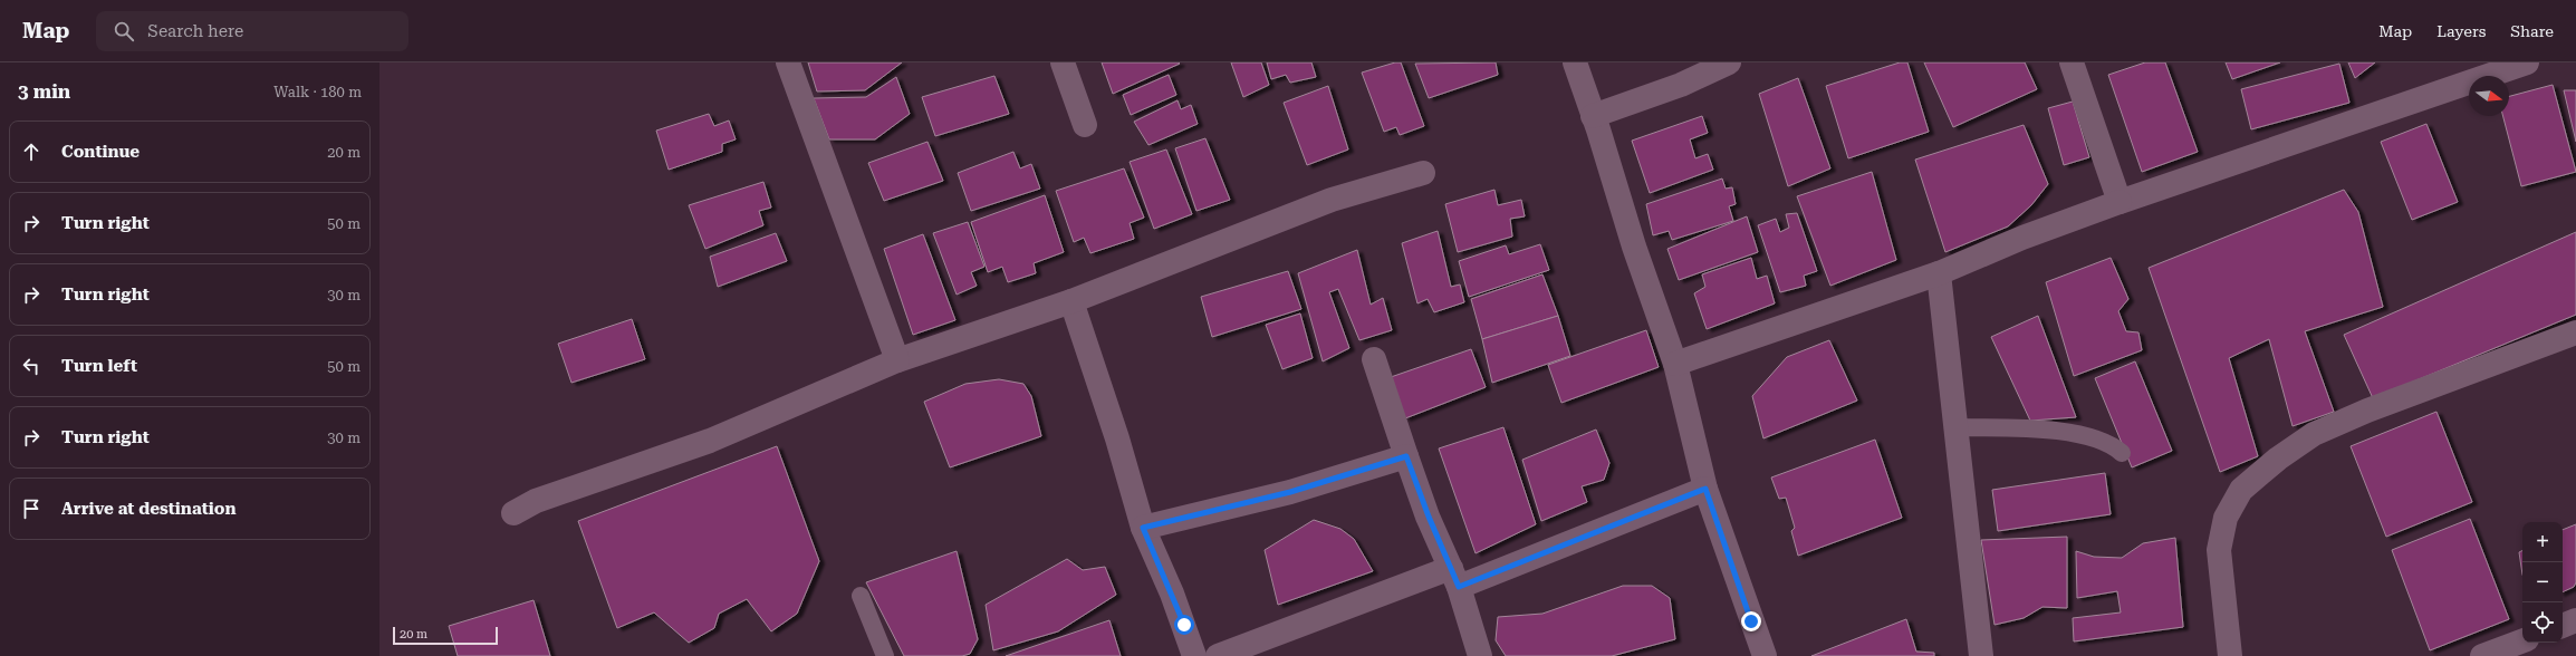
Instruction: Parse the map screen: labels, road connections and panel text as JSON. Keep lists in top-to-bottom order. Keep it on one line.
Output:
{"scale_bar":"20 m","north":"right","page":{"header":"Map","search":"Search here","nav":["Map","Layers","Share"],"heading":["3 min","Walk · 180 m"],"list":[["Continue","20 m"],["Turn right","50 m"],["Turn right","30 m"],["Turn left","50 m"],["Turn right","30 m"],"Arrive at destination"],"map_buttons":["+","−"],"scale":"20 m"}}
